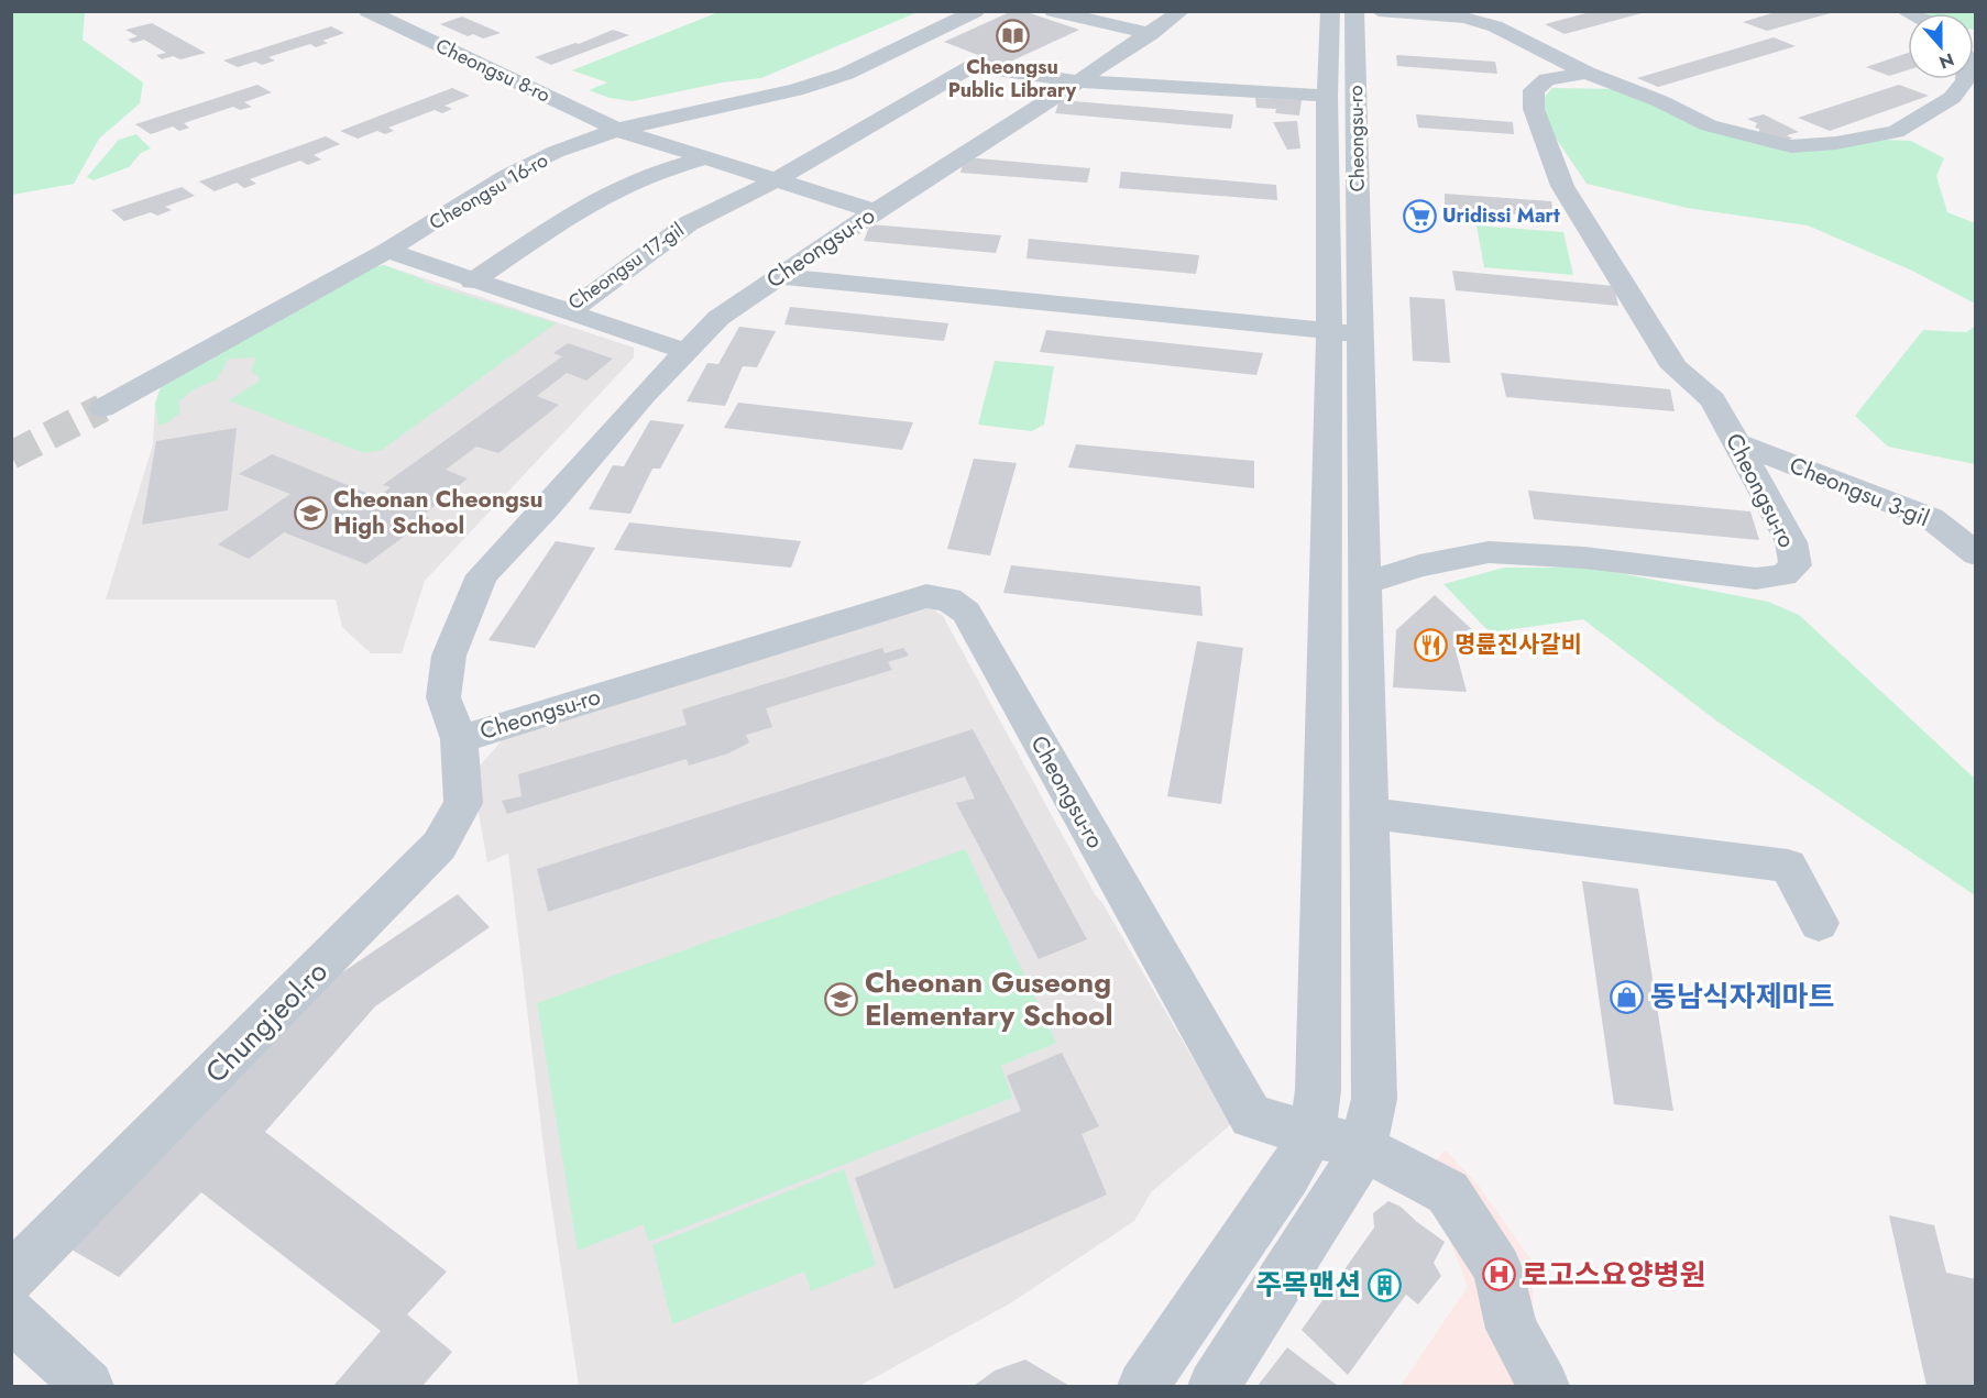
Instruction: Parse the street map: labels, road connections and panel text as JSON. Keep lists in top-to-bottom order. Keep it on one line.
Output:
{"streets":{"street":["Cheongsu 8-ro","Cheongsu-ro","Cheongsu 16-ro","Cheongsu 17-gil","Cheongsu 3-gil","Chungjeol-ro"]},"crossings":[["Cheongsu 8-ro","Cheongsu 16-ro"],["Cheongsu-ro","Cheongsu 17-gil"],["Cheongsu-ro","Cheongsu 3-gil"],["Cheongsu-ro","Chungjeol-ro"],["Cheongsu 16-ro","Cheongsu 17-gil"]],"places":{"library":["Cheongsu Public Library"],"supermarket":["Uridissi Mart"],"school or university":["Cheonan Cheongsu High School","Cheonan Guseong Elementary School"],"restaurant":["명륜진사갈비"],"shop":["동남식자제마트"],"hospital":["로고스요양병원"],"building":["주목맨션"]},"north":"bottom"}
